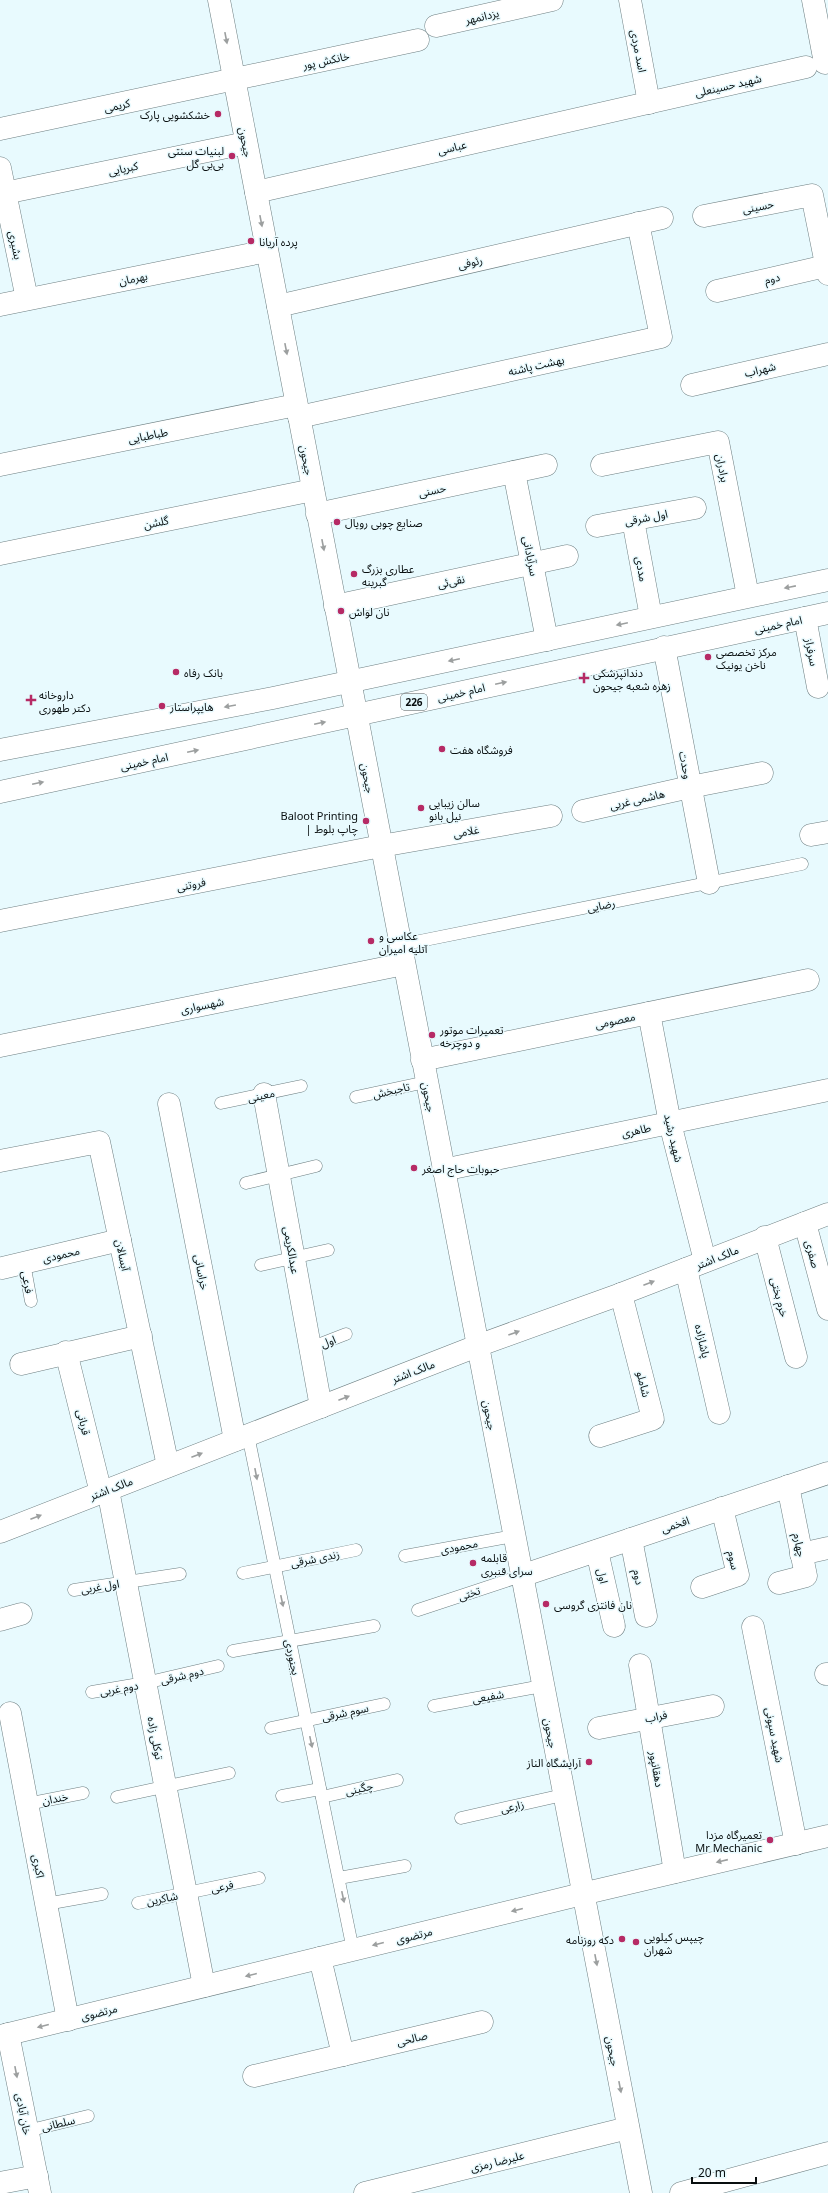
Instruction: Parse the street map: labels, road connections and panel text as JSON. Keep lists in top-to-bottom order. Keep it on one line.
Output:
{"streets":{"street":["یزدانمهر","اسد مردی","خانکش پور","شهید حسینعلی","کریمی","جیحون","عباسی","کبریایی","حسینی","بشیری","رئوفی","بهرمان","دوم","بهشت پاشنه","شهراب","طباطبایی","برادران","حسنی","اول شرقی","گلشن","سرآبادانی","مددی","نقی‌ئی","امام خمینی","سرفراز","226","وحدت","هاشمی غربی","غلامی","فروتنی","شهسواری","معصومی","طاهری","شهید رشید","عبدالکریمی","محمودی","صفری","آبسالان","مالک اشتر","خراسانی","خرم بختی","اول","پاشازاده","شاملو","قربانی","افخمی","چهارم","سوم","فراب","شهید سپونی","توکلی زاده","دهقانپور","اکبری","مرتضوی","صالحی","خان آبادی","علیرضا رمزی"],"lane":["رضایی","تاجبخش","معینی","فرعی","زندی شرقی","اول غربی","تختی","بجنوردی","دوم شرقی","دوم غربی","شفیعی","سوم شرقی","چگینی","خندان","زارعی","شاکرین","سلطانی"]},"crossings":[["اسد مردی","شهید حسینعلی"],["اسد مردی","عباسی"],["خانکش پور","کریمی"],["خانکش پور","جیحون"],["شهید حسینعلی","عباسی"],["کریمی","جیحون"],["جیحون","عباسی"],["جیحون","کبریایی"],["جیحون","رئوفی"],["جیحون","بهرمان"],["جیحون","بهشت پاشنه"],["جیحون","طباطبایی"],["جیحون","حسنی"],["جیحون","گلشن"],["جیحون","نقی‌ئی"],["جیحون","امام خمینی"],["جیحون","غلامی"],["جیحون","فروتنی"],["جیحون","رضایی"],["جیحون","شهسواری"],["جیحون","معصومی"],["جیحون","تاجبخش"],["جیحون","طاهری"],["جیحون","محمودی"],["جیحون","مالک اشتر"],["جیحون","افخمی"],["جیحون","تختی"],["جیحون","شفیعی"],["جیحون","زارعی"],["جیحون","مرتضوی"],["جیحون","علیرضا رمزی"],["کبریایی","بشیری"],["حسینی","دوم"],["بشیری","بهرمان"],["رئوفی","بهشت پاشنه"],["دوم","افخمی"],["بهشت پاشنه","طباطبایی"],["حسنی","سرآبادانی"],["اول شرقی","مددی"],["سرآبادانی","نقی‌ئی"],["امام خمینی","سرفراز"],["امام خمینی","وحدت"],["وحدت","هاشمی غربی"],["وحدت","رضایی"],["غلامی","فروتنی"],["رضایی","شهسواری"],["معصومی","شهید رشید"],["معینی","عبدالکریمی"],["طاهری","شهید رشید"],["شهید رشید","مالک اشتر"],["شهید رشید","پاشازاده"],["عبدالکریمی","مالک اشتر"],["عبدالکریمی","اول"],["محمودی","آبسالان"],["محمودی","فرعی"],["صفری","مالک اشتر"],["آبسالان","مالک اشتر"],["مالک اشتر","خراسانی"],["مالک اشتر","خرم بختی"],["مالک اشتر","پاشازاده"],["مالک اشتر","شاملو"],["مالک اشتر","قربانی"],["مالک اشتر","بجنوردی"],["مالک اشتر","توکلی زاده"],["خراسانی","بجنوردی"],["فرعی","توکلی زاده"],["فرعی","شاکرین"],["اول","افخمی"],["قربانی","توکلی زاده"],["افخمی","چهارم"],["افخمی","سوم"],["افخمی","تختی"],["زندی شرقی","بجنوردی"],["اول غربی","توکلی زاده"],["بجنوردی","سوم شرقی"],["بجنوردی","چگینی"],["بجنوردی","مرتضوی"],["دوم شرقی","دوم غربی"],["دوم شرقی","توکلی زاده"],["دوم غربی","توکلی زاده"],["فراب","دهقانپور"],["شهید سپونی","مرتضوی"],["توکلی زاده","شاکرین"],["توکلی زاده","مرتضوی"],["دهقانپور","مرتضوی"],["خندان","اکبری"],["اکبری","مرتضوی"],["مرتضوی","خان آبادی"],["خان آبادی","سلطانی"]],"one_way":["مالک اشتر","بجنوردی","مرتضوی","خان آبادی"],"places":{"other":["خشکشویی پارک","لبنیات سنتی بی‌بی گل","پرده آریانا","صنایع چوبی رویال","عطاری بزرگ گبرینه","نان لواش","مرکز تخصصی ناخن یونیک","بانک رفاه","هایپراستار","فروشگاه هفت","سالن زیبایی نیل بانو","Baloot Printing | چاپ بلوط","عکاسی و آتلیه امیران","تعمیرات موتور و دوچرخه","حبوبات حاج اصغر","قابلمه سرای قنبری","نان فانتزی گروسی","آرایشگاه الناز","تعمیرگاه مزدا Mr Mechanic","دکه روزنامه","چیپس کیلویی شهران"],"health":["دندانپزشکی زهره شعبه جیحون","داروخانه دکتر طهوری"]},"scale_bar":"20 m"}
